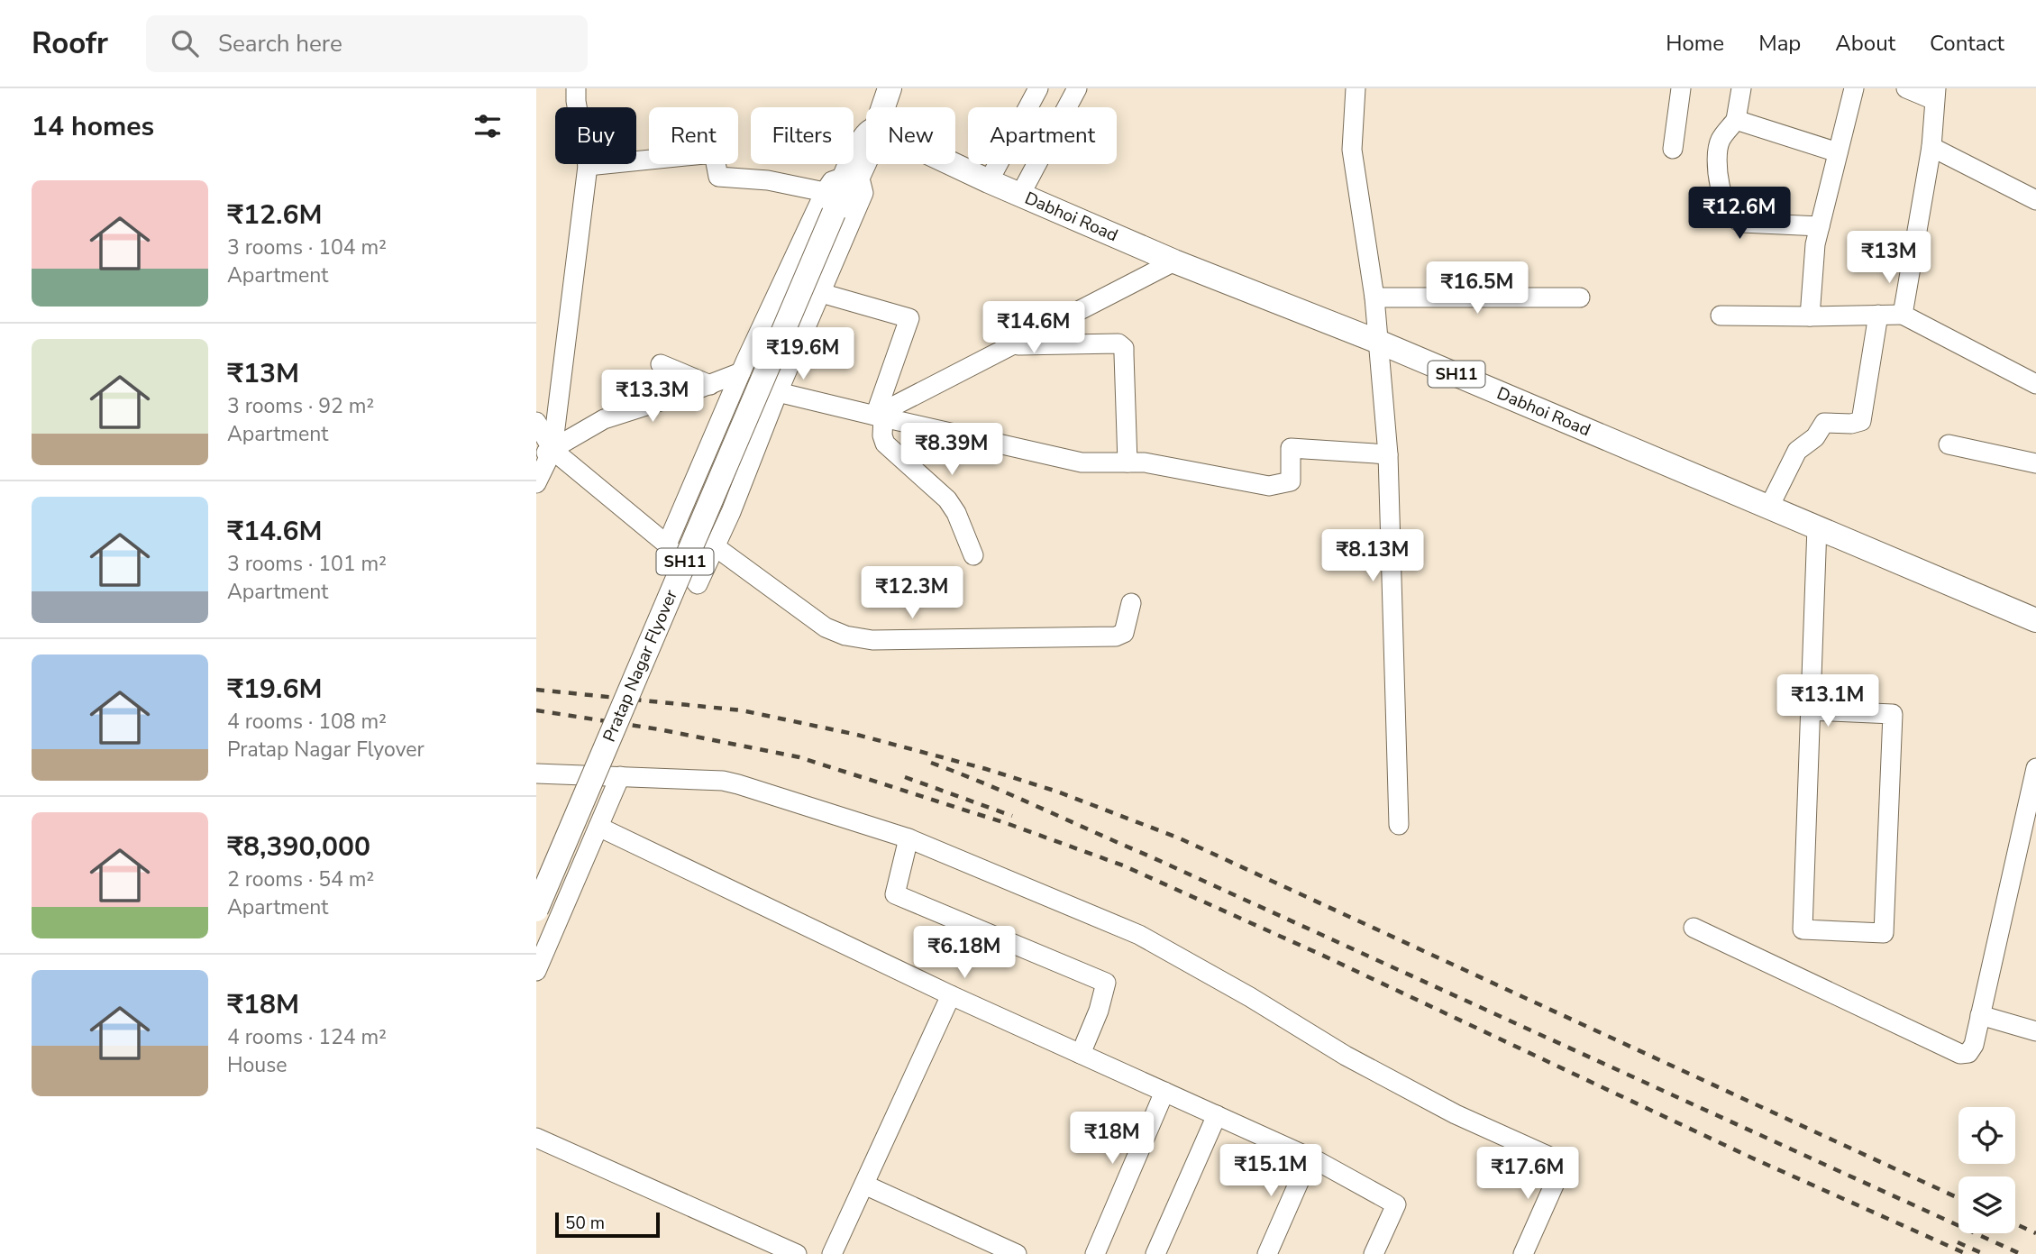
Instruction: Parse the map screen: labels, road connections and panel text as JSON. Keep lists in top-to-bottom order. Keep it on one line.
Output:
{"streets":{"main road":["Dabhoi Road","SH11","Pratap Nagar Flyover"]},"scale_bar":"50 m","page":{"header":"Roofr","search":"Search here","nav":["Home","Map","About","Contact"],"heading":"14 homes","chip":["Buy","Rent","Filters","New","Apartment"],"list":[{"name":"₹12.6M","note":"3 rooms · 104 m² · Apartment"},{"name":"₹13M","note":"3 rooms · 92 m² · Apartment"},{"name":"₹14.6M","note":"3 rooms · 101 m² · Apartment"},{"name":"₹19.6M","note":"4 rooms · 108 m² · Pratap Nagar Flyover"},{"name":"₹8,390,000","note":"2 rooms · 54 m² · Apartment"},{"name":"₹18M","note":"4 rooms · 124 m² · House"}],"price":["₹12.6M","₹13M","₹16.5M","₹14.6M","₹19.6M","₹13.3M","₹8.39M","₹8.13M","₹12.3M","₹13.1M","₹6.18M","₹18M","₹15.1M","₹17.6M"],"scale":"50 m"}}
